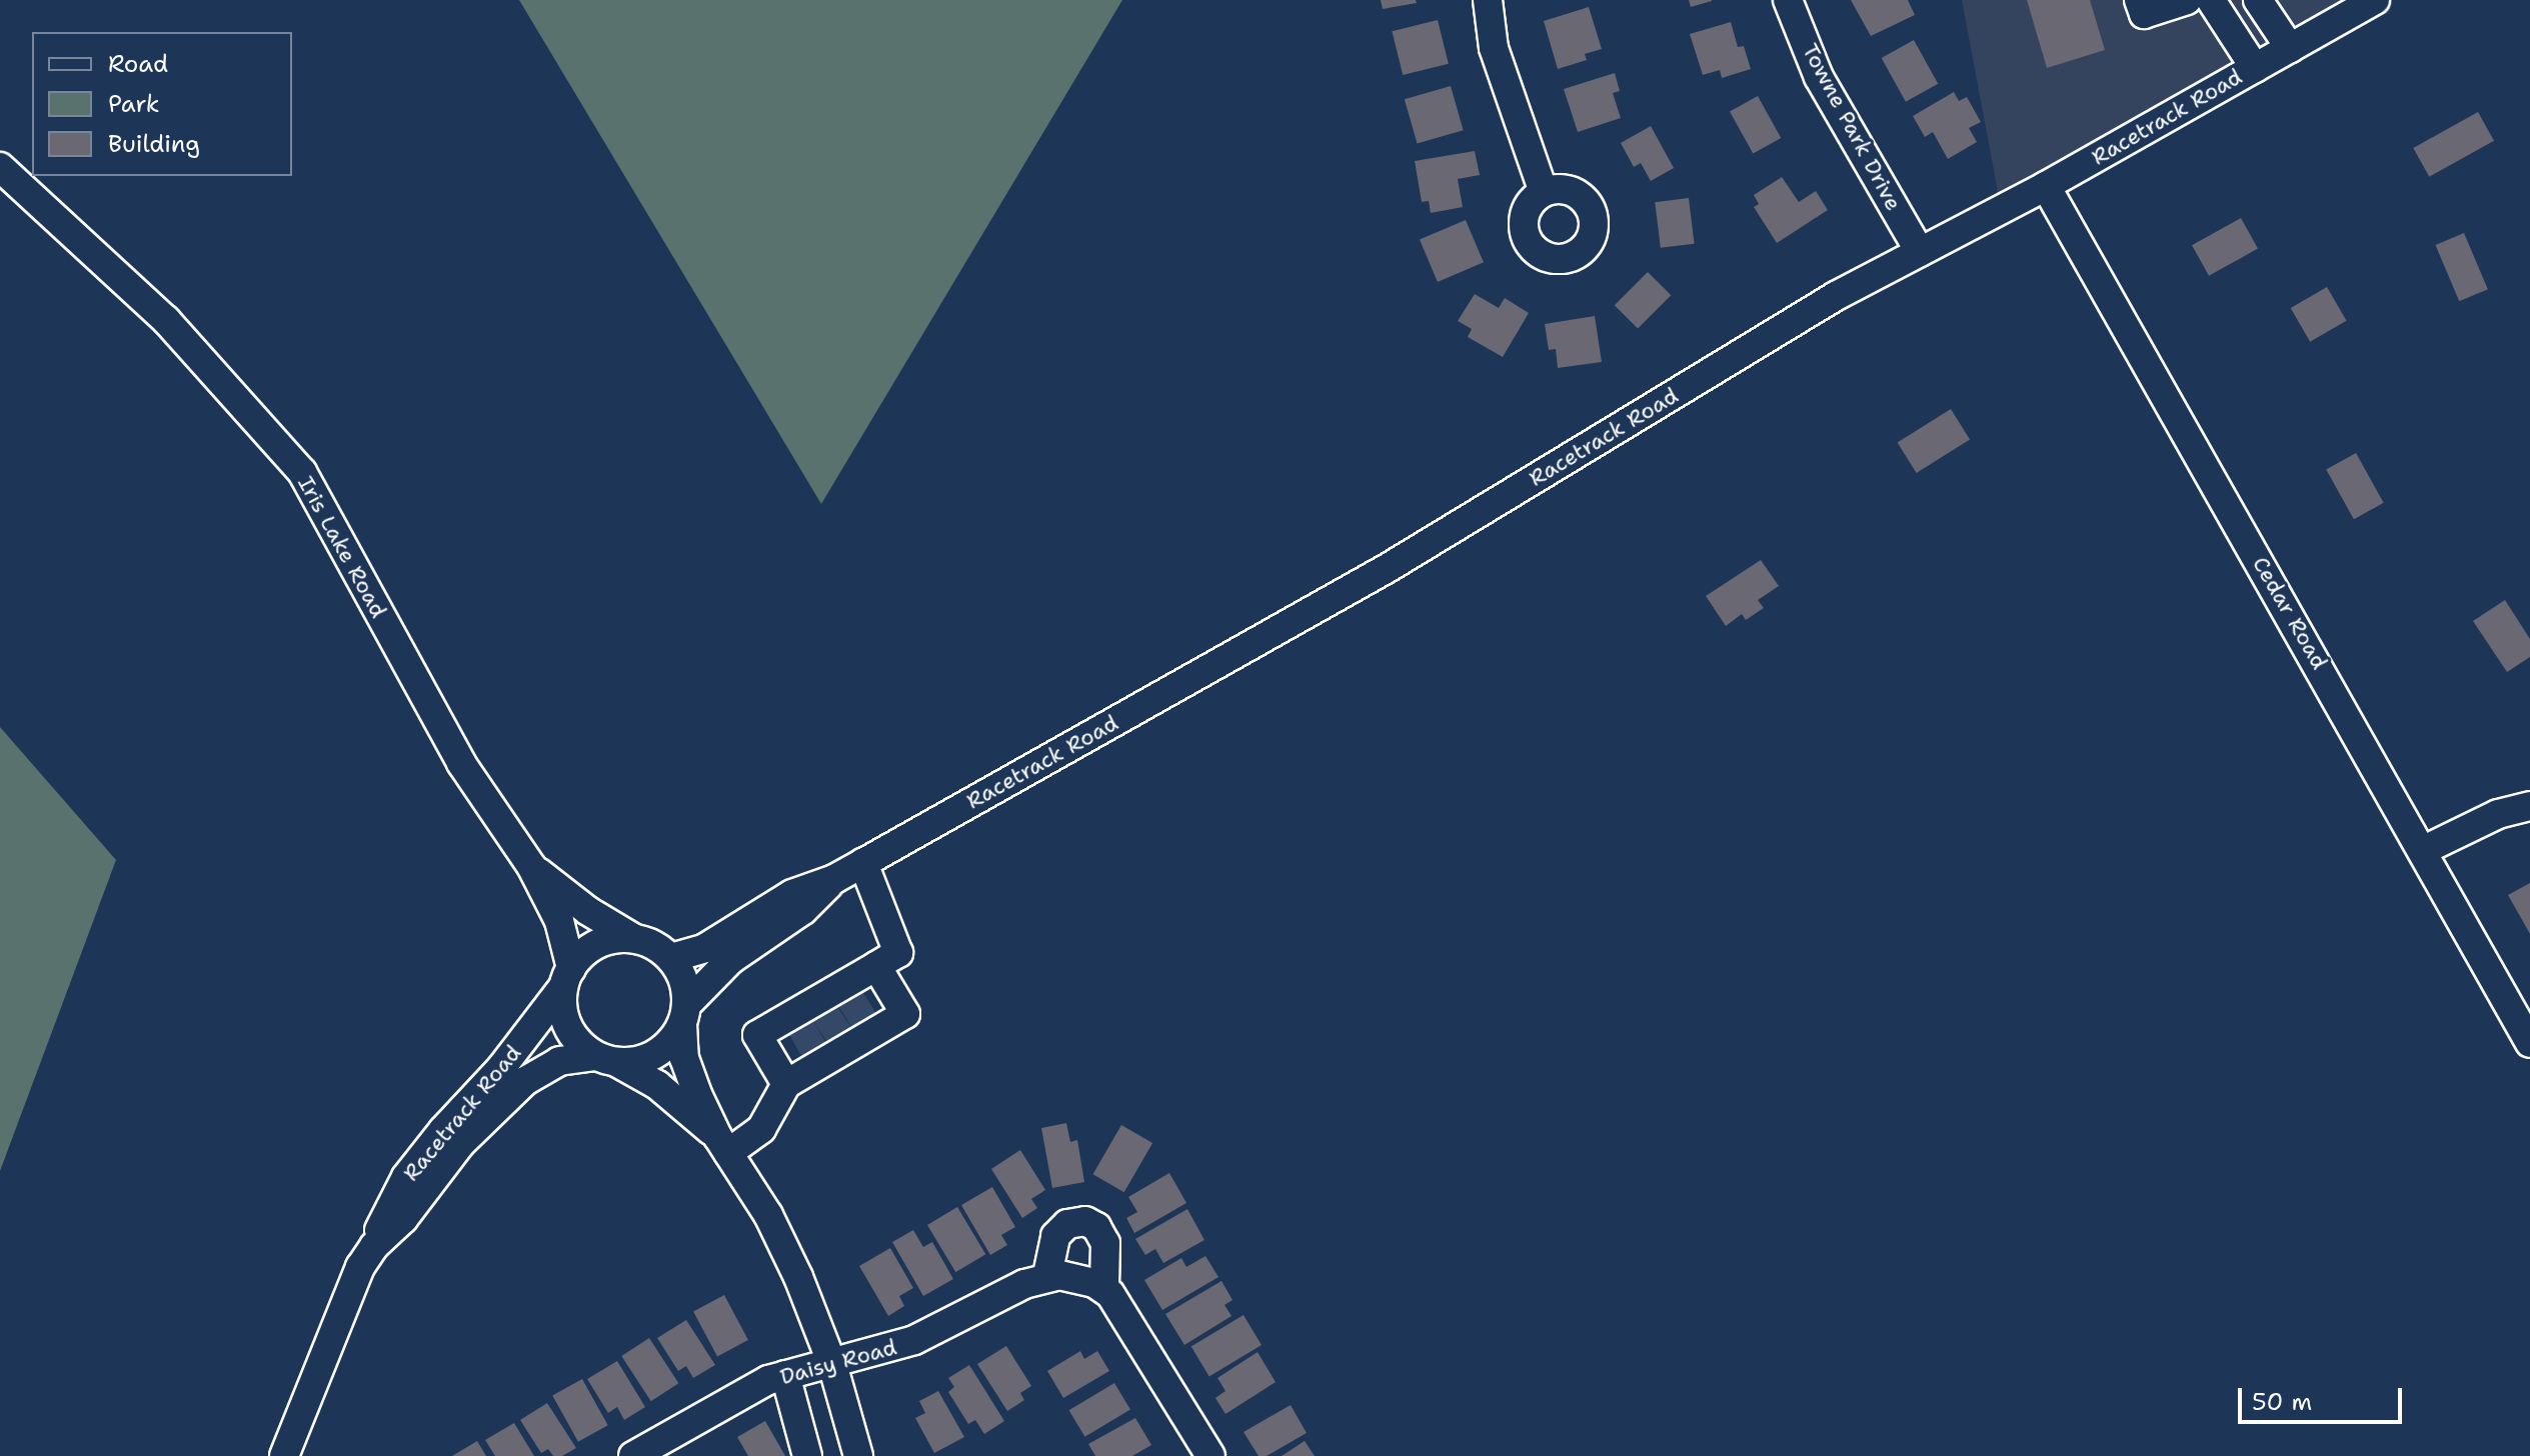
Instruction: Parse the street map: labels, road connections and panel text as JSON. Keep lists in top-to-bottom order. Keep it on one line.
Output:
{"streets":{"street":["Racetrack Road","Towne Park Drive","Iris Lake Road","Cedar Road","Daisy Road"]},"crossings":[["Racetrack Road","Towne Park Drive"],["Racetrack Road","Iris Lake Road"],["Racetrack Road","Cedar Road"]],"legend":["Road","Park","Building"],"scale_bar":"50 m"}
